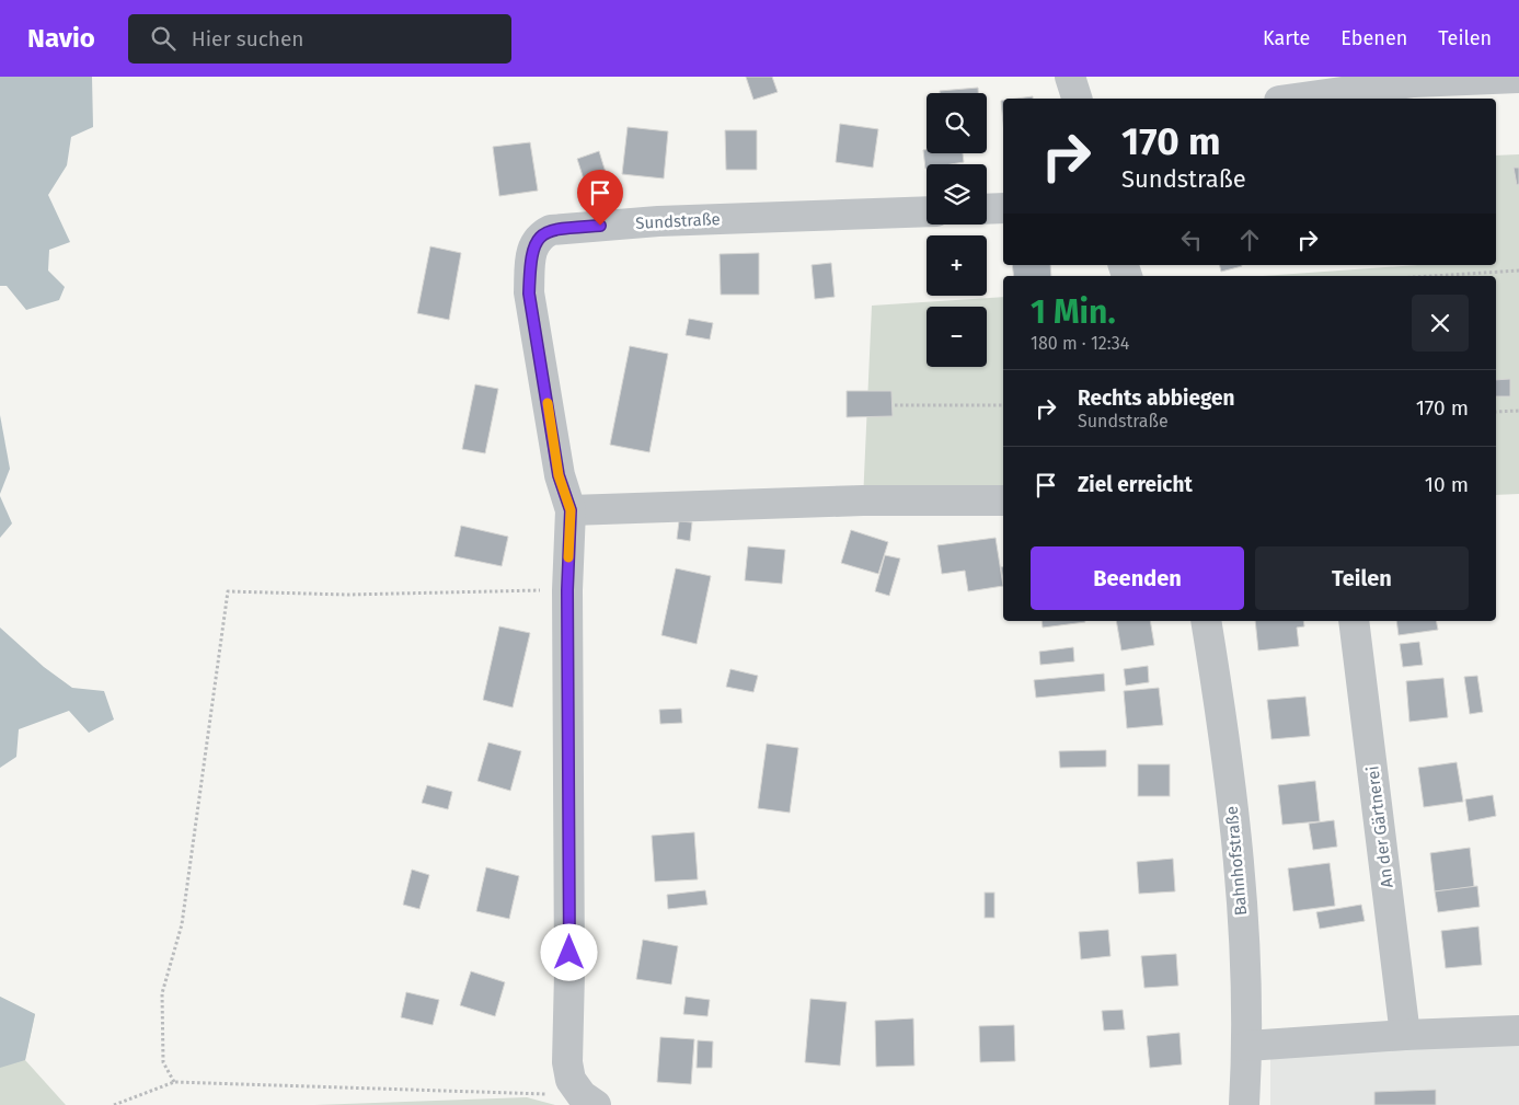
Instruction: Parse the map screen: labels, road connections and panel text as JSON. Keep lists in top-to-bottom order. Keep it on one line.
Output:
{"streets":{"street":["Sundstraße","An der Gärtnerei","Bahnhofstraße"]},"page":{"header":"Navio","search":"Hier suchen","nav":["Karte","Ebenen","Teilen"],"map_buttons":["+","−"],"turn":["170 m","Sundstraße"],"heading":["1 Min.","180 m · 12:34"],"list":[{"name":"Rechts abbiegen","note":"Sundstraße","value":"170 m"},{"name":"Ziel erreicht","value":"10 m"}],"buttons":["Beenden","Teilen"]}}
